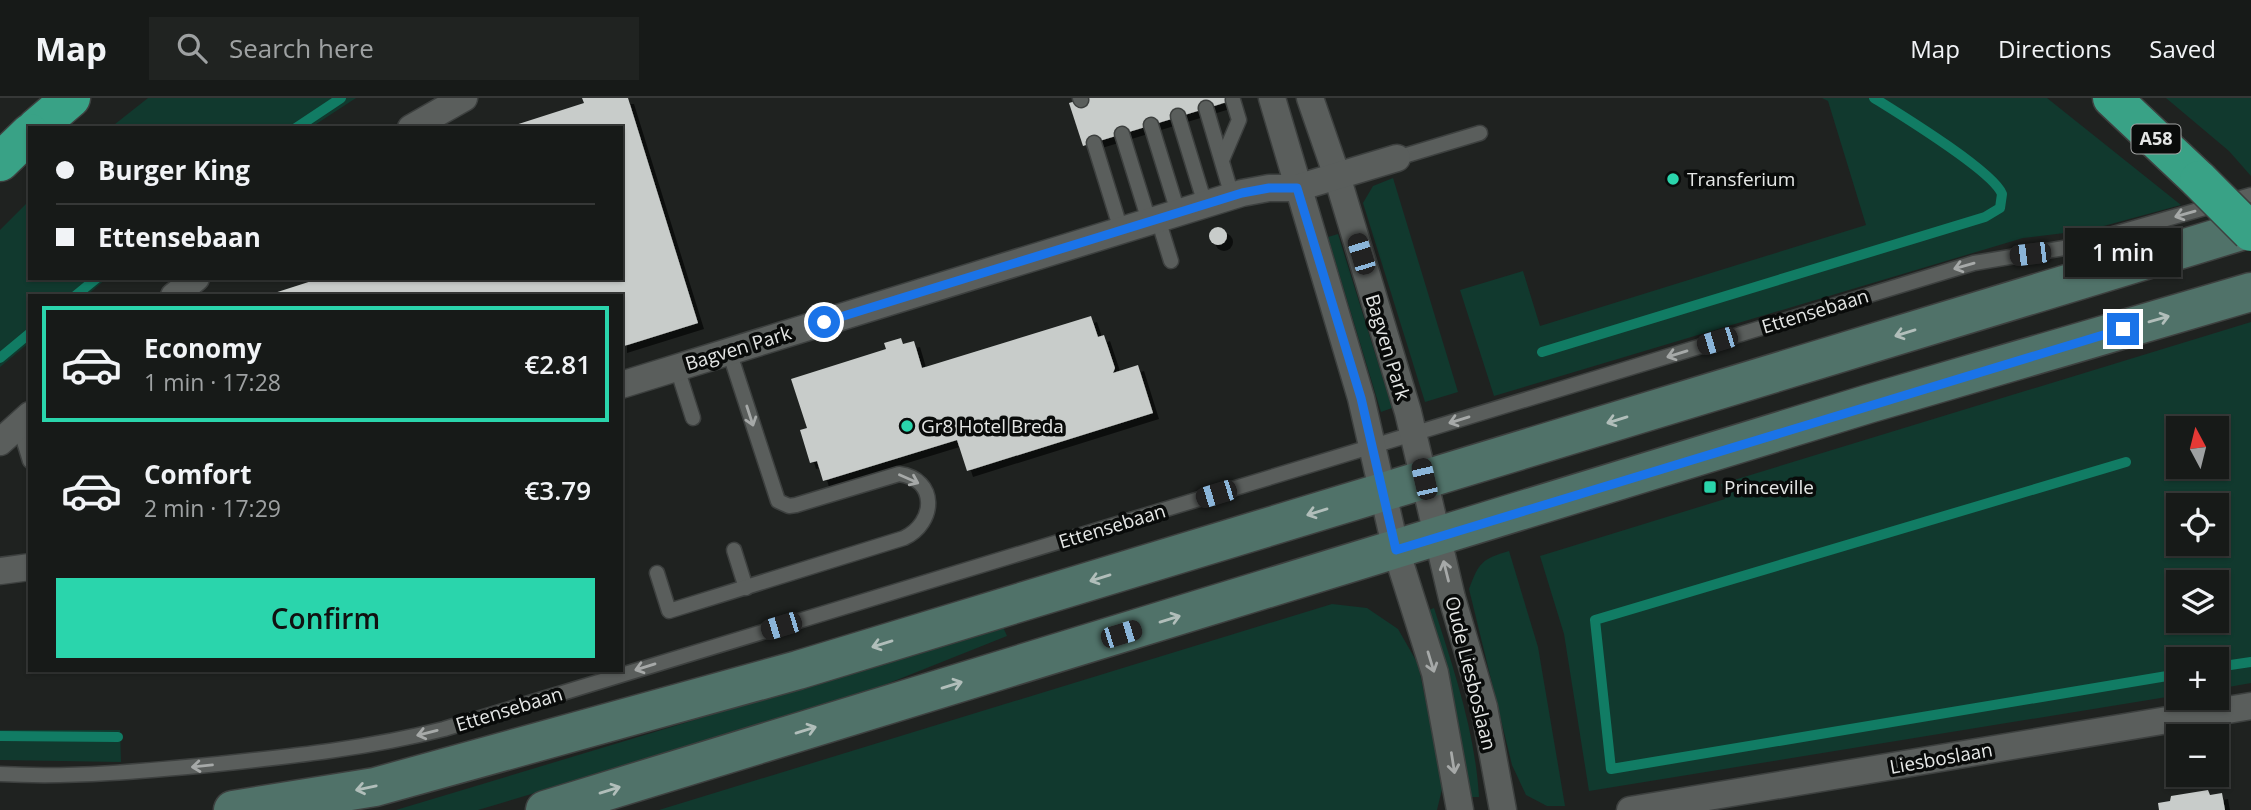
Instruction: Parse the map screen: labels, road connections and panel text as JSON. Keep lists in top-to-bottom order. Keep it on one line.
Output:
{"streets":{"highway":["A58"],"main road":["Ettensebaan"],"street":["Bagven Park","Oude Liesboslaan","Liesboslaan"]},"crossings":[["A58","Ettensebaan"],["Ettensebaan","Bagven Park"],["Ettensebaan","Oude Liesboslaan"],["Bagven Park","Oude Liesboslaan"]],"one_way":["Ettensebaan"],"places":{"other":["Transferium","Gr8 Hotel Breda"],"transit":["Princeville"]},"north":"top","page":{"header":"Map","search":"Search here","nav":["Map","Directions","Saved"],"banner":["Burger King","Ettensebaan"],"bubble":"1 min","list":[{"name":"Economy","note":"1 min · 17:28","value":"€2.81"},{"name":"Comfort","note":"2 min · 17:29","value":"€3.79"}],"map_buttons":["+","−"],"buttons":"Confirm"}}
